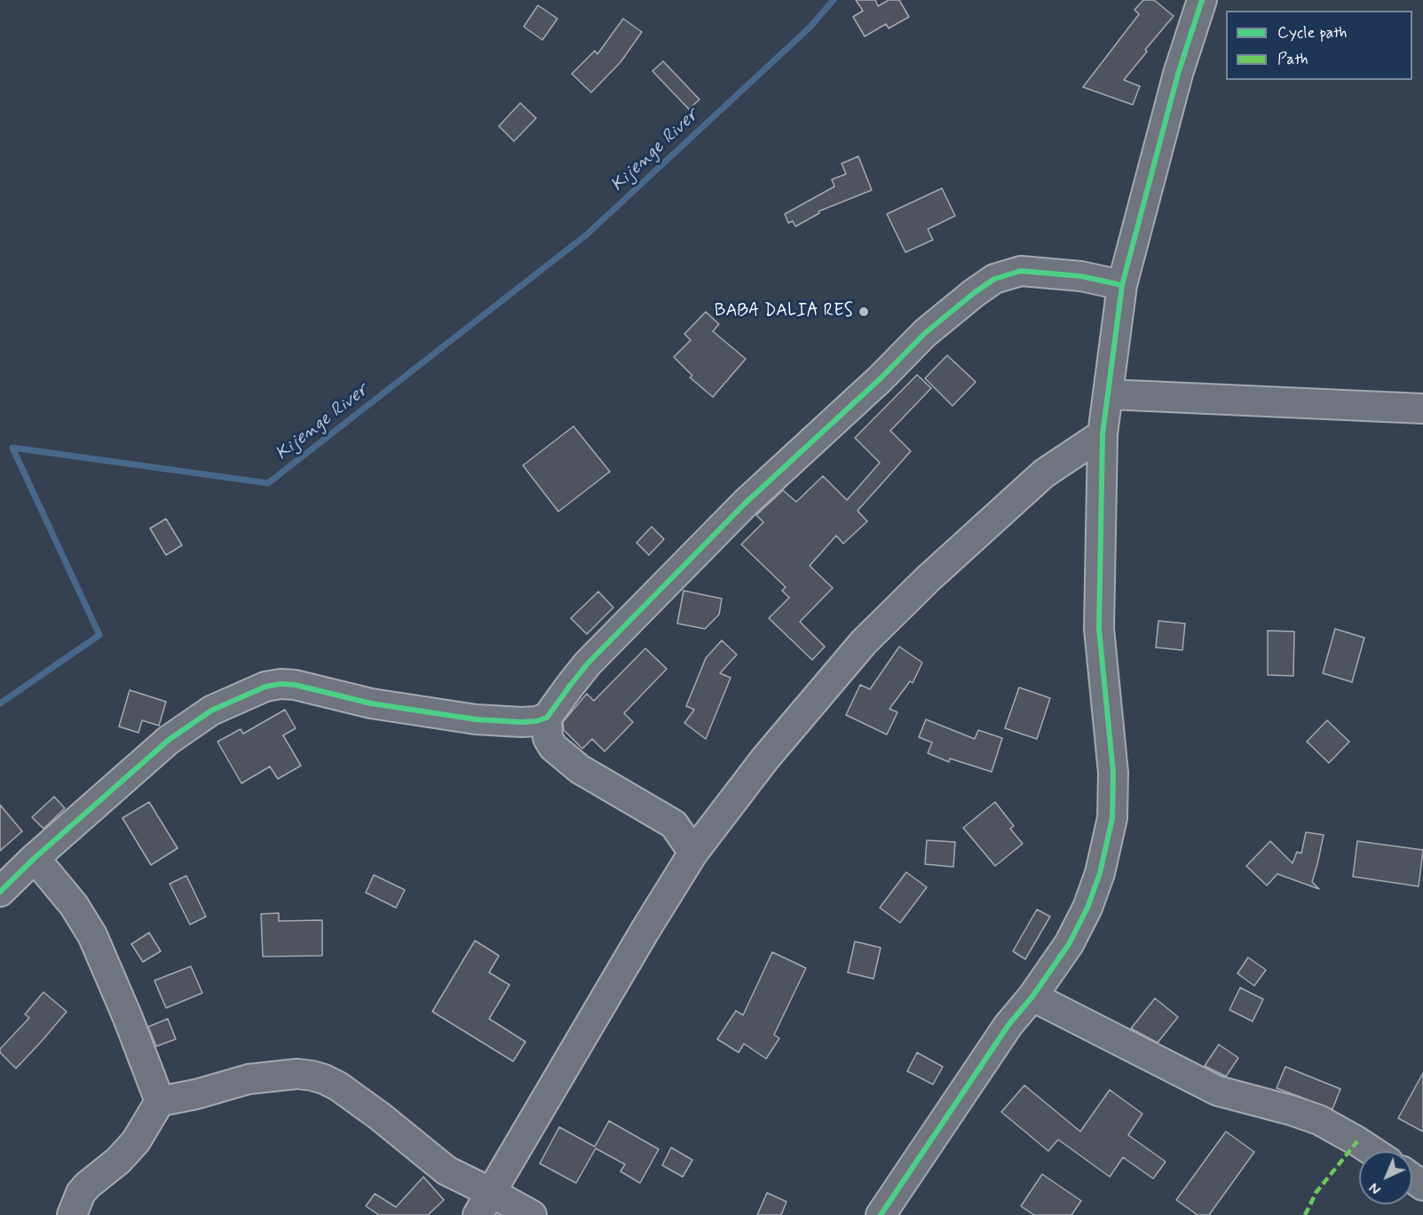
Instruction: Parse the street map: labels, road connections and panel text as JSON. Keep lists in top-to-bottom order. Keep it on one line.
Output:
{"water":["Kijenge River"],"places":["BABA DALIA RES"],"legend":["Cycle path","Path"],"north":"bottom left"}
